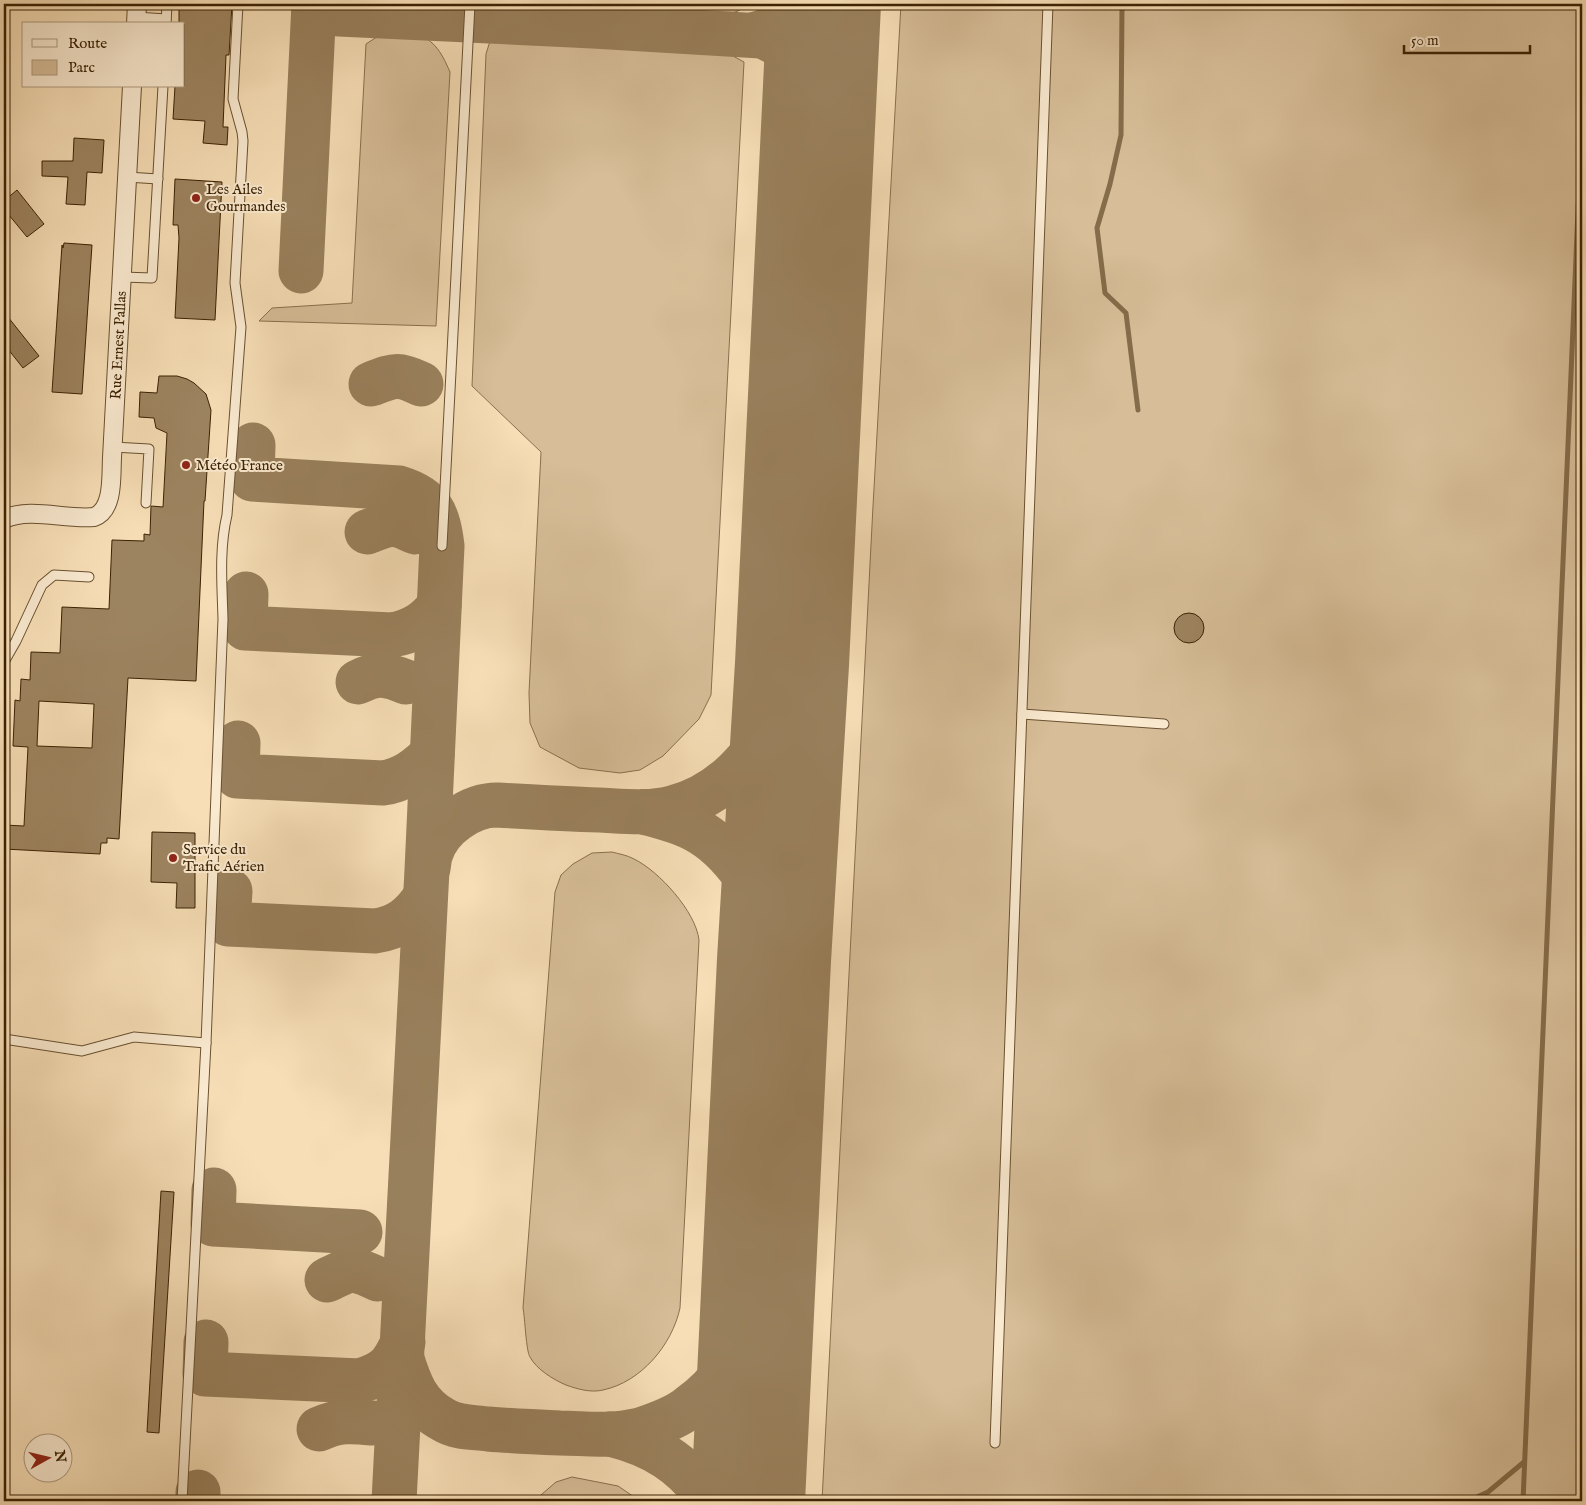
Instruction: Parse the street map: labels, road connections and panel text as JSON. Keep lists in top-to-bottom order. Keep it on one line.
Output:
{"streets":{"street":["Rue Ernest Pallas"]},"places":["Les Ailes Gourmandes","Météo France","Service du Trafic Aérien"],"legend":["Route","Parc"],"scale_bar":"50 m","north":"right"}
